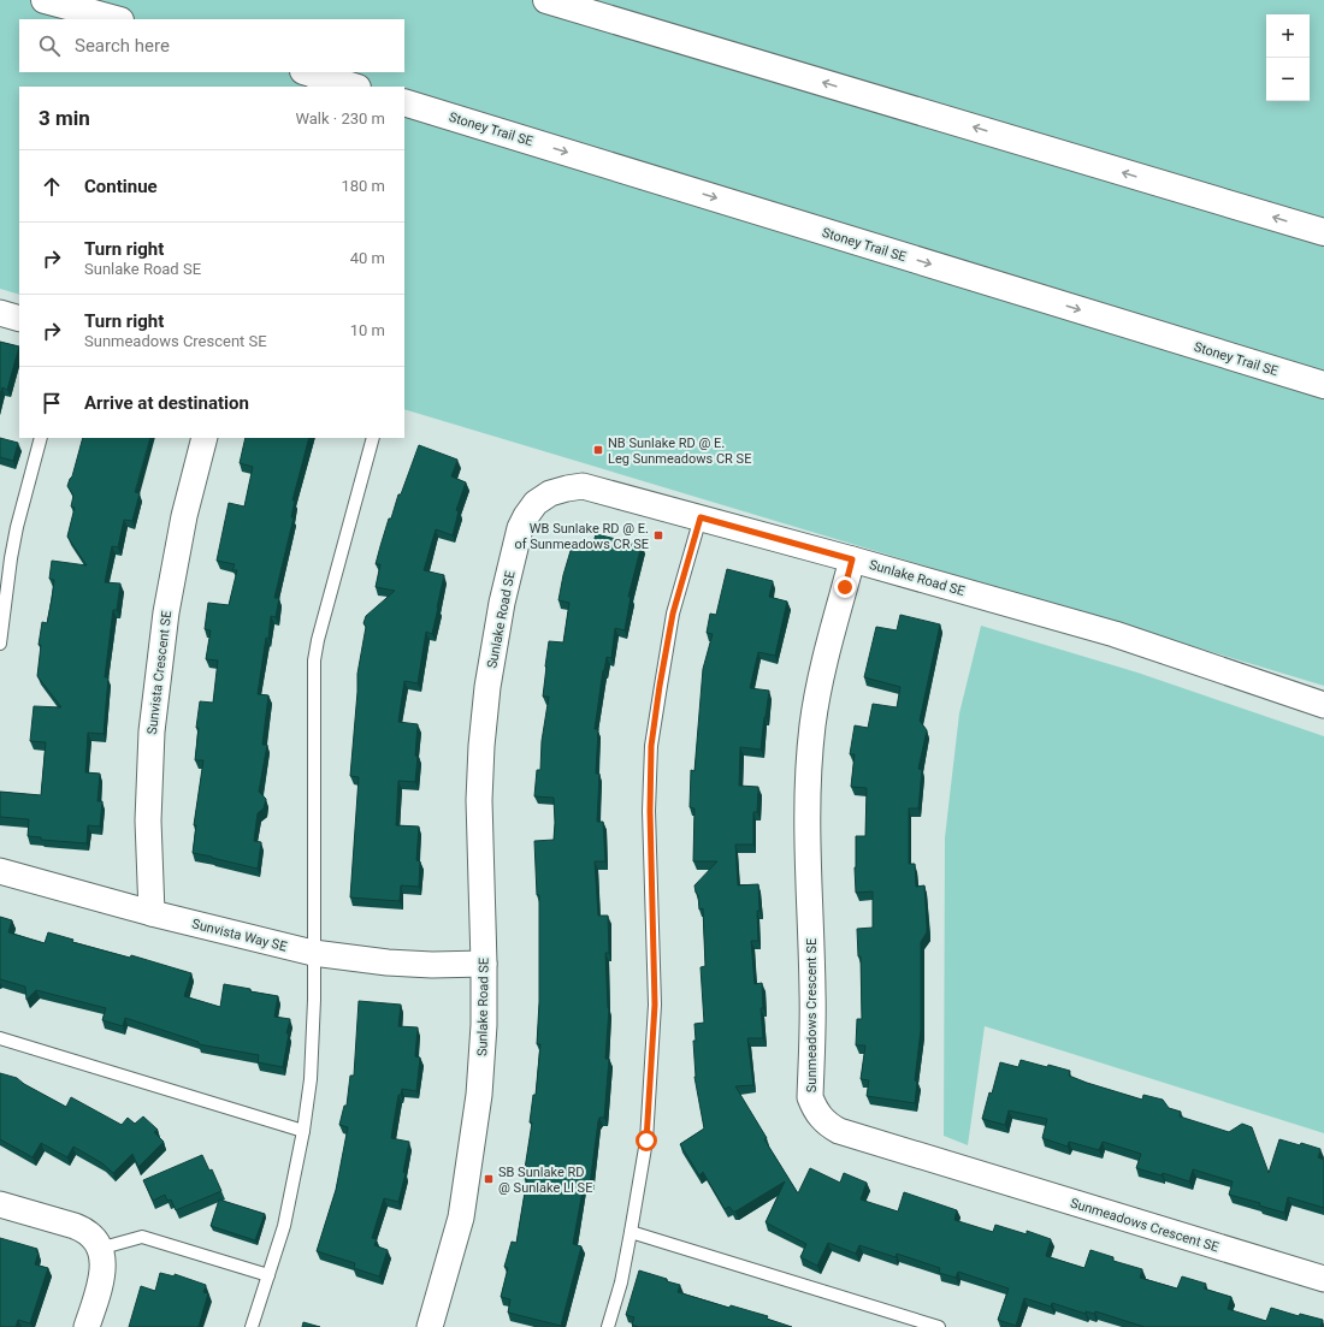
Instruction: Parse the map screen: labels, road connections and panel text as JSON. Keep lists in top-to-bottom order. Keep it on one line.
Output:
{"streets":{"highway":["Stoney Trail SE"],"street":["Sunlake Road SE","Sunvista Crescent SE","Sunvista Way SE","Sunmeadows Crescent SE"]},"crossings":[["Sunlake Road SE","Sunvista Way SE"],["Sunlake Road SE","Sunmeadows Crescent SE"],["Sunvista Crescent SE","Sunvista Way SE"]],"places":{"transit":["NB Sunlake RD @ E. Leg Sunmeadows CR SE","WB Sunlake RD @ E. of Sunmeadows CR SE","SB Sunlake RD @ Sunlake LI SE"]},"page":{"map_buttons":["+","−"],"search":"Search here","heading":["3 min","Walk · 230 m"],"list":[["Continue","180 m"],["Turn right","Sunlake Road SE","40 m"],["Turn right","Sunmeadows Crescent SE","10 m"],"Arrive at destination"]}}
